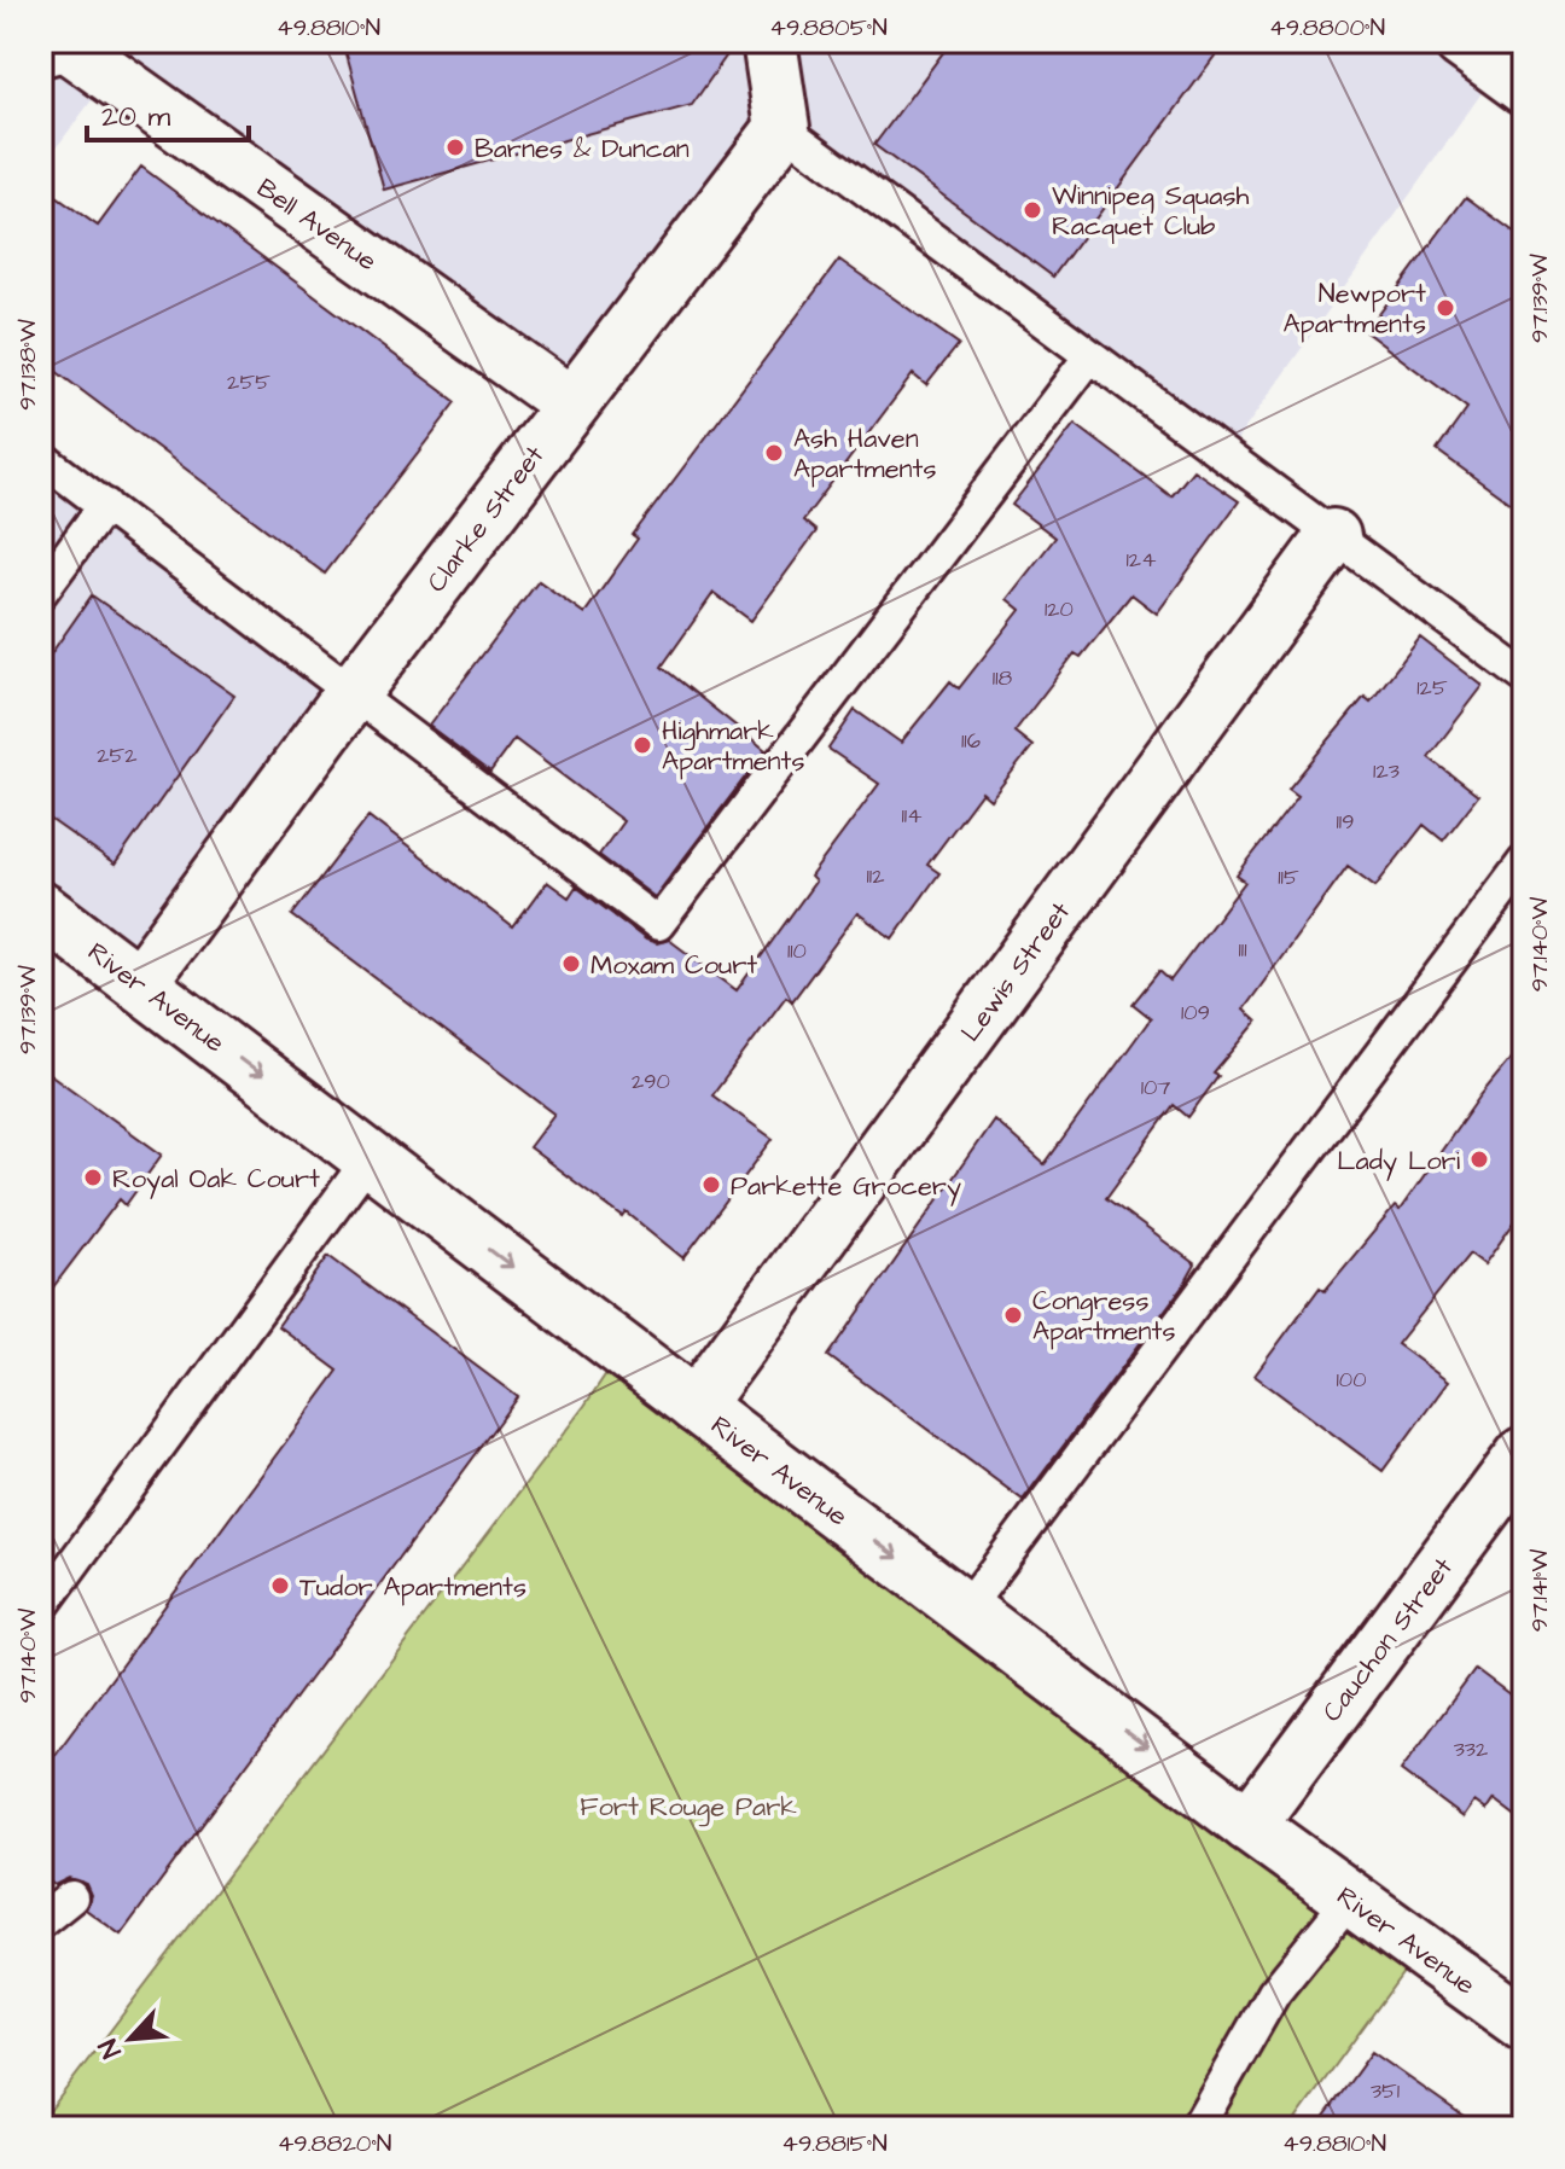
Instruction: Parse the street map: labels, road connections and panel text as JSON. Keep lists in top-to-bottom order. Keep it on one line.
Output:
{"streets":{"street":["Bell Avenue","Clarke Street","Lewis Street","River Avenue","Cauchon Street"]},"crossings":[["Bell Avenue","Clarke Street"],["Clarke Street","River Avenue"],["Lewis Street","River Avenue"],["River Avenue","Cauchon Street"]],"one_way":["River Avenue"],"parks":["Fort Rouge Park"],"places":["Barnes & Duncan","Winnipeg Squash Racquet Club","Newport Apartments","Ash Haven Apartments","Highmark Apartments","Moxam Court","Lady Lori","Royal Oak Court","Parkette Grocery","Congress Apartments","Tudor Apartments"],"house_numbers":["255","124","120","118","125","116","252","123","114","119","112","115","111","110","109","290","107","100","332","351"],"scale_bar":"20 m","north":"bottom left","coordinates":["49.8810°N","49.8805°N","49.8800°N","97.139°W","97.138°W","97.140°W","97.141°W","49.8820°N","49.8815°N"]}
